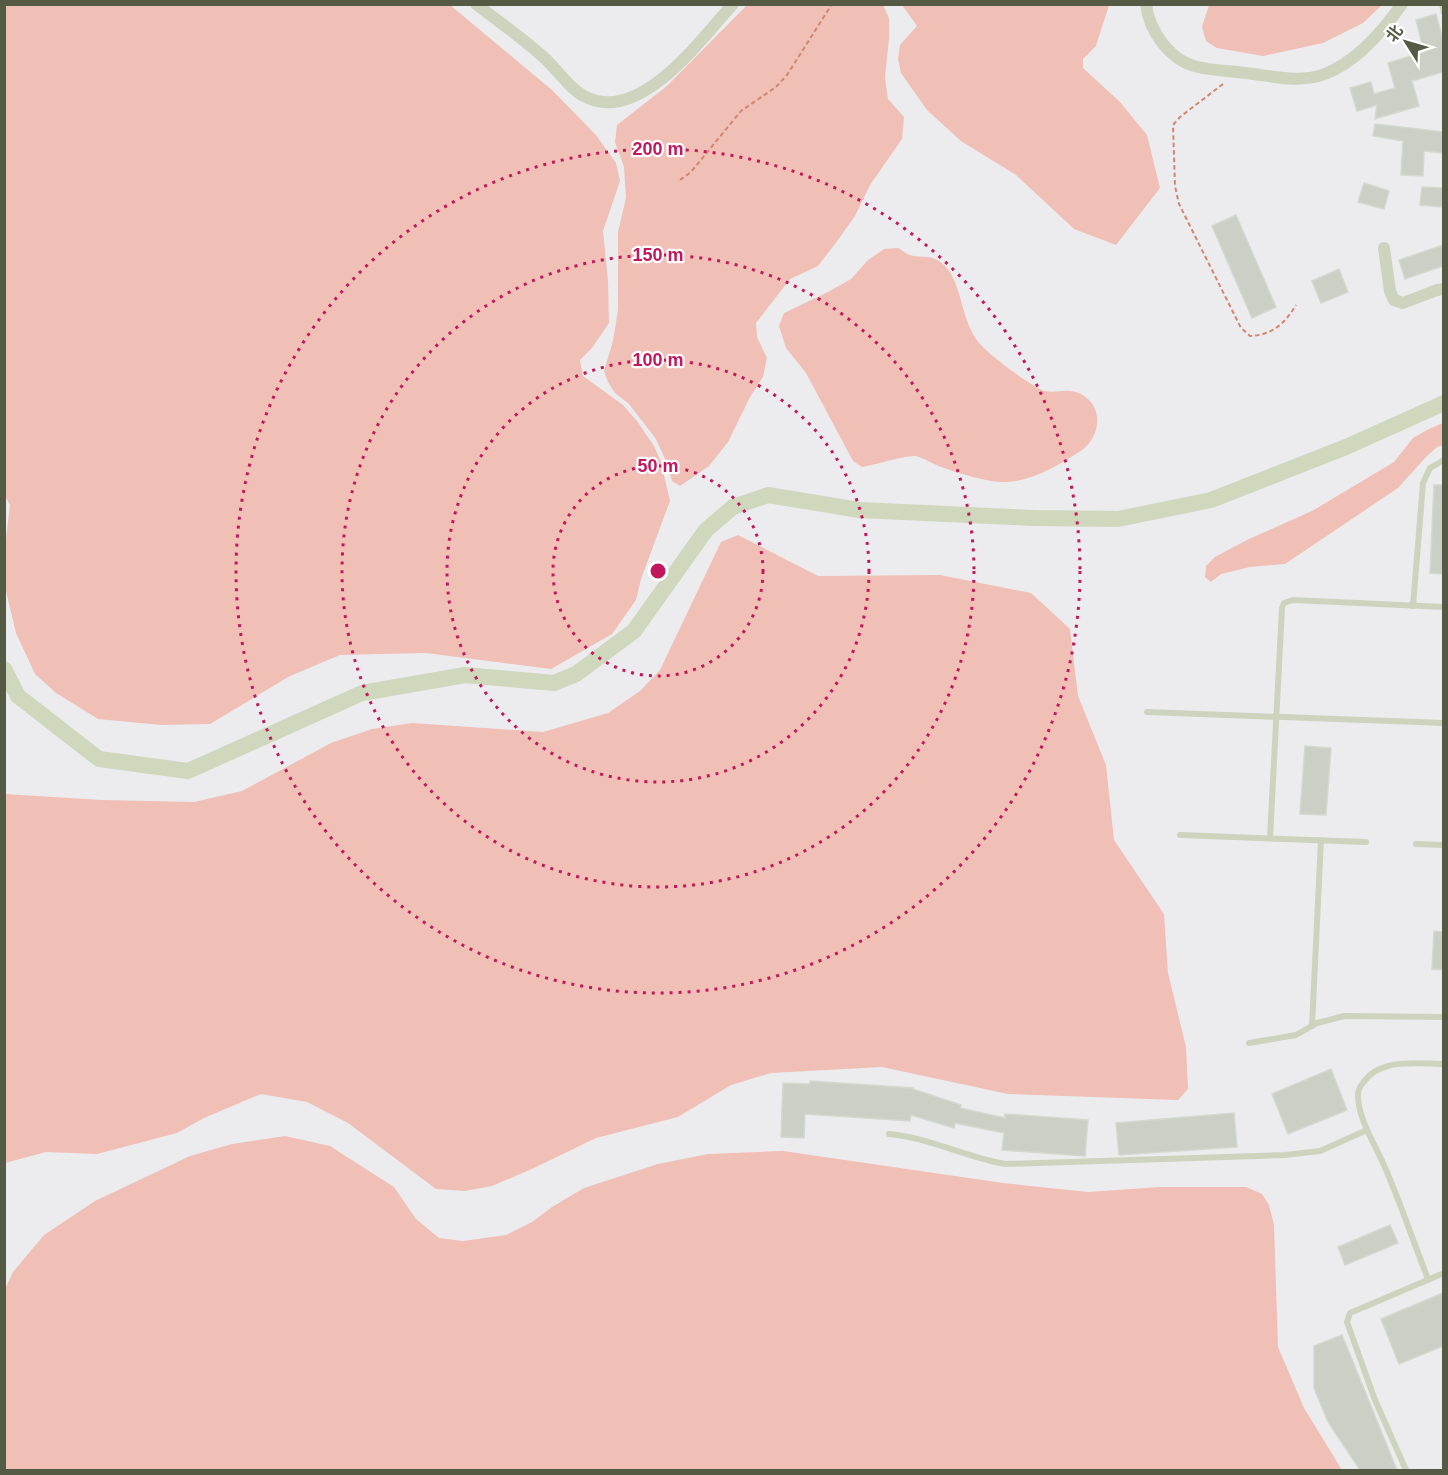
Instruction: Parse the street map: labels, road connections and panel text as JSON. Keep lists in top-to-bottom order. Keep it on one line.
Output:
{"north":"top left","rings":["200 m","150 m","100 m","50 m"]}
